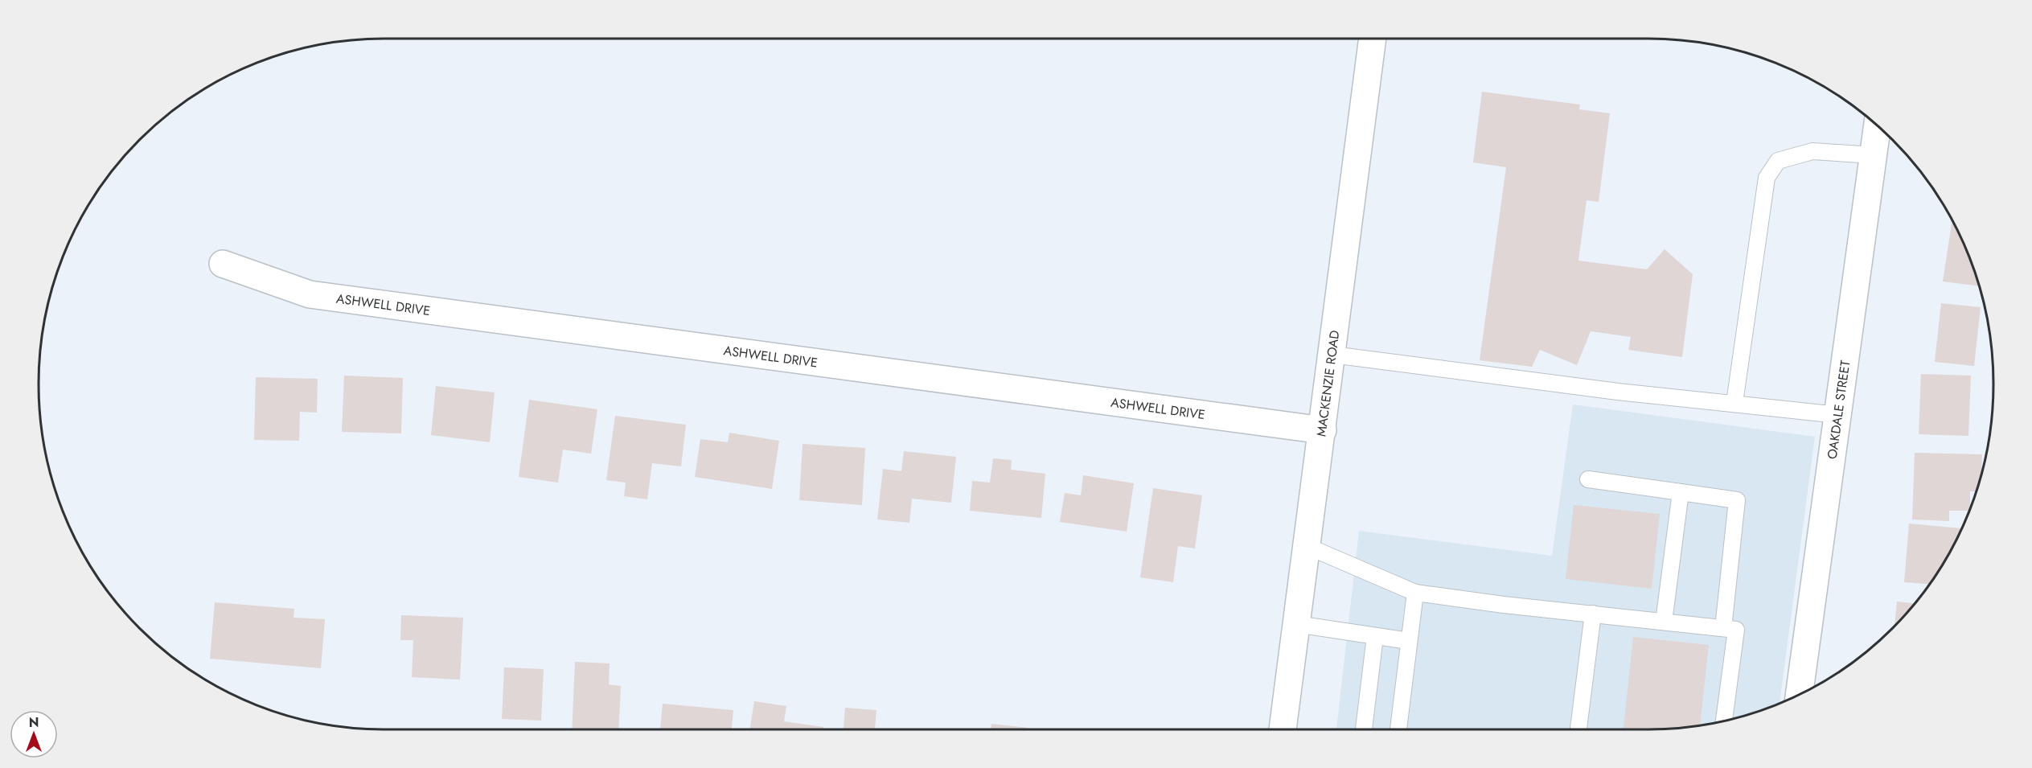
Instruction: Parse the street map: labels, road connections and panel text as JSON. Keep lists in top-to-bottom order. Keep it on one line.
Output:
{"streets":{"street":["ASHWELL DRIVE","MACKENZIE ROAD","OAKDALE STREET"]},"crossings":[["ASHWELL DRIVE","MACKENZIE ROAD"]],"north":"top"}
